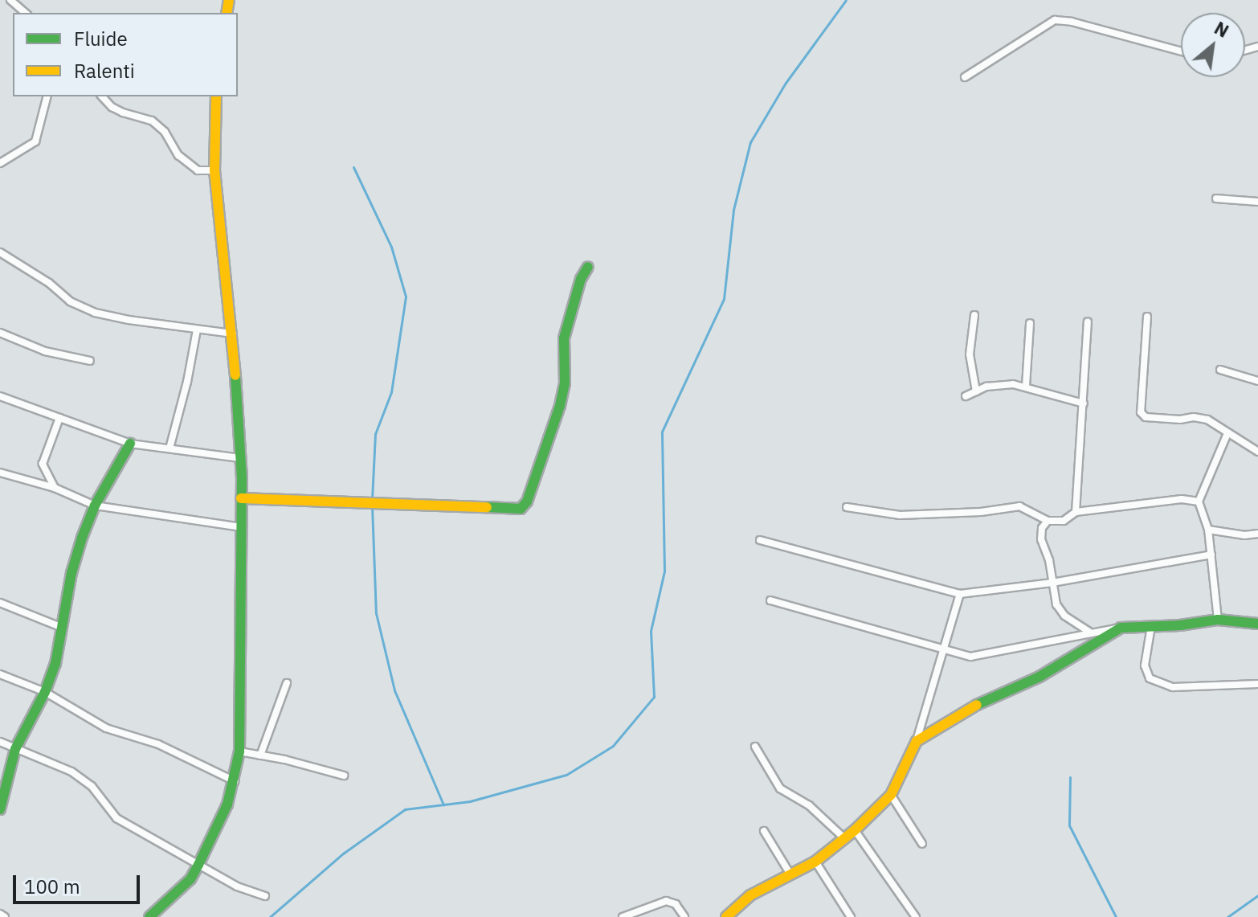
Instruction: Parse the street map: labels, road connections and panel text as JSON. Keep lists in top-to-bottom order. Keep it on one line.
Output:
{"legend":["Fluide","Ralenti"],"scale_bar":"100 m","north":"top right"}
